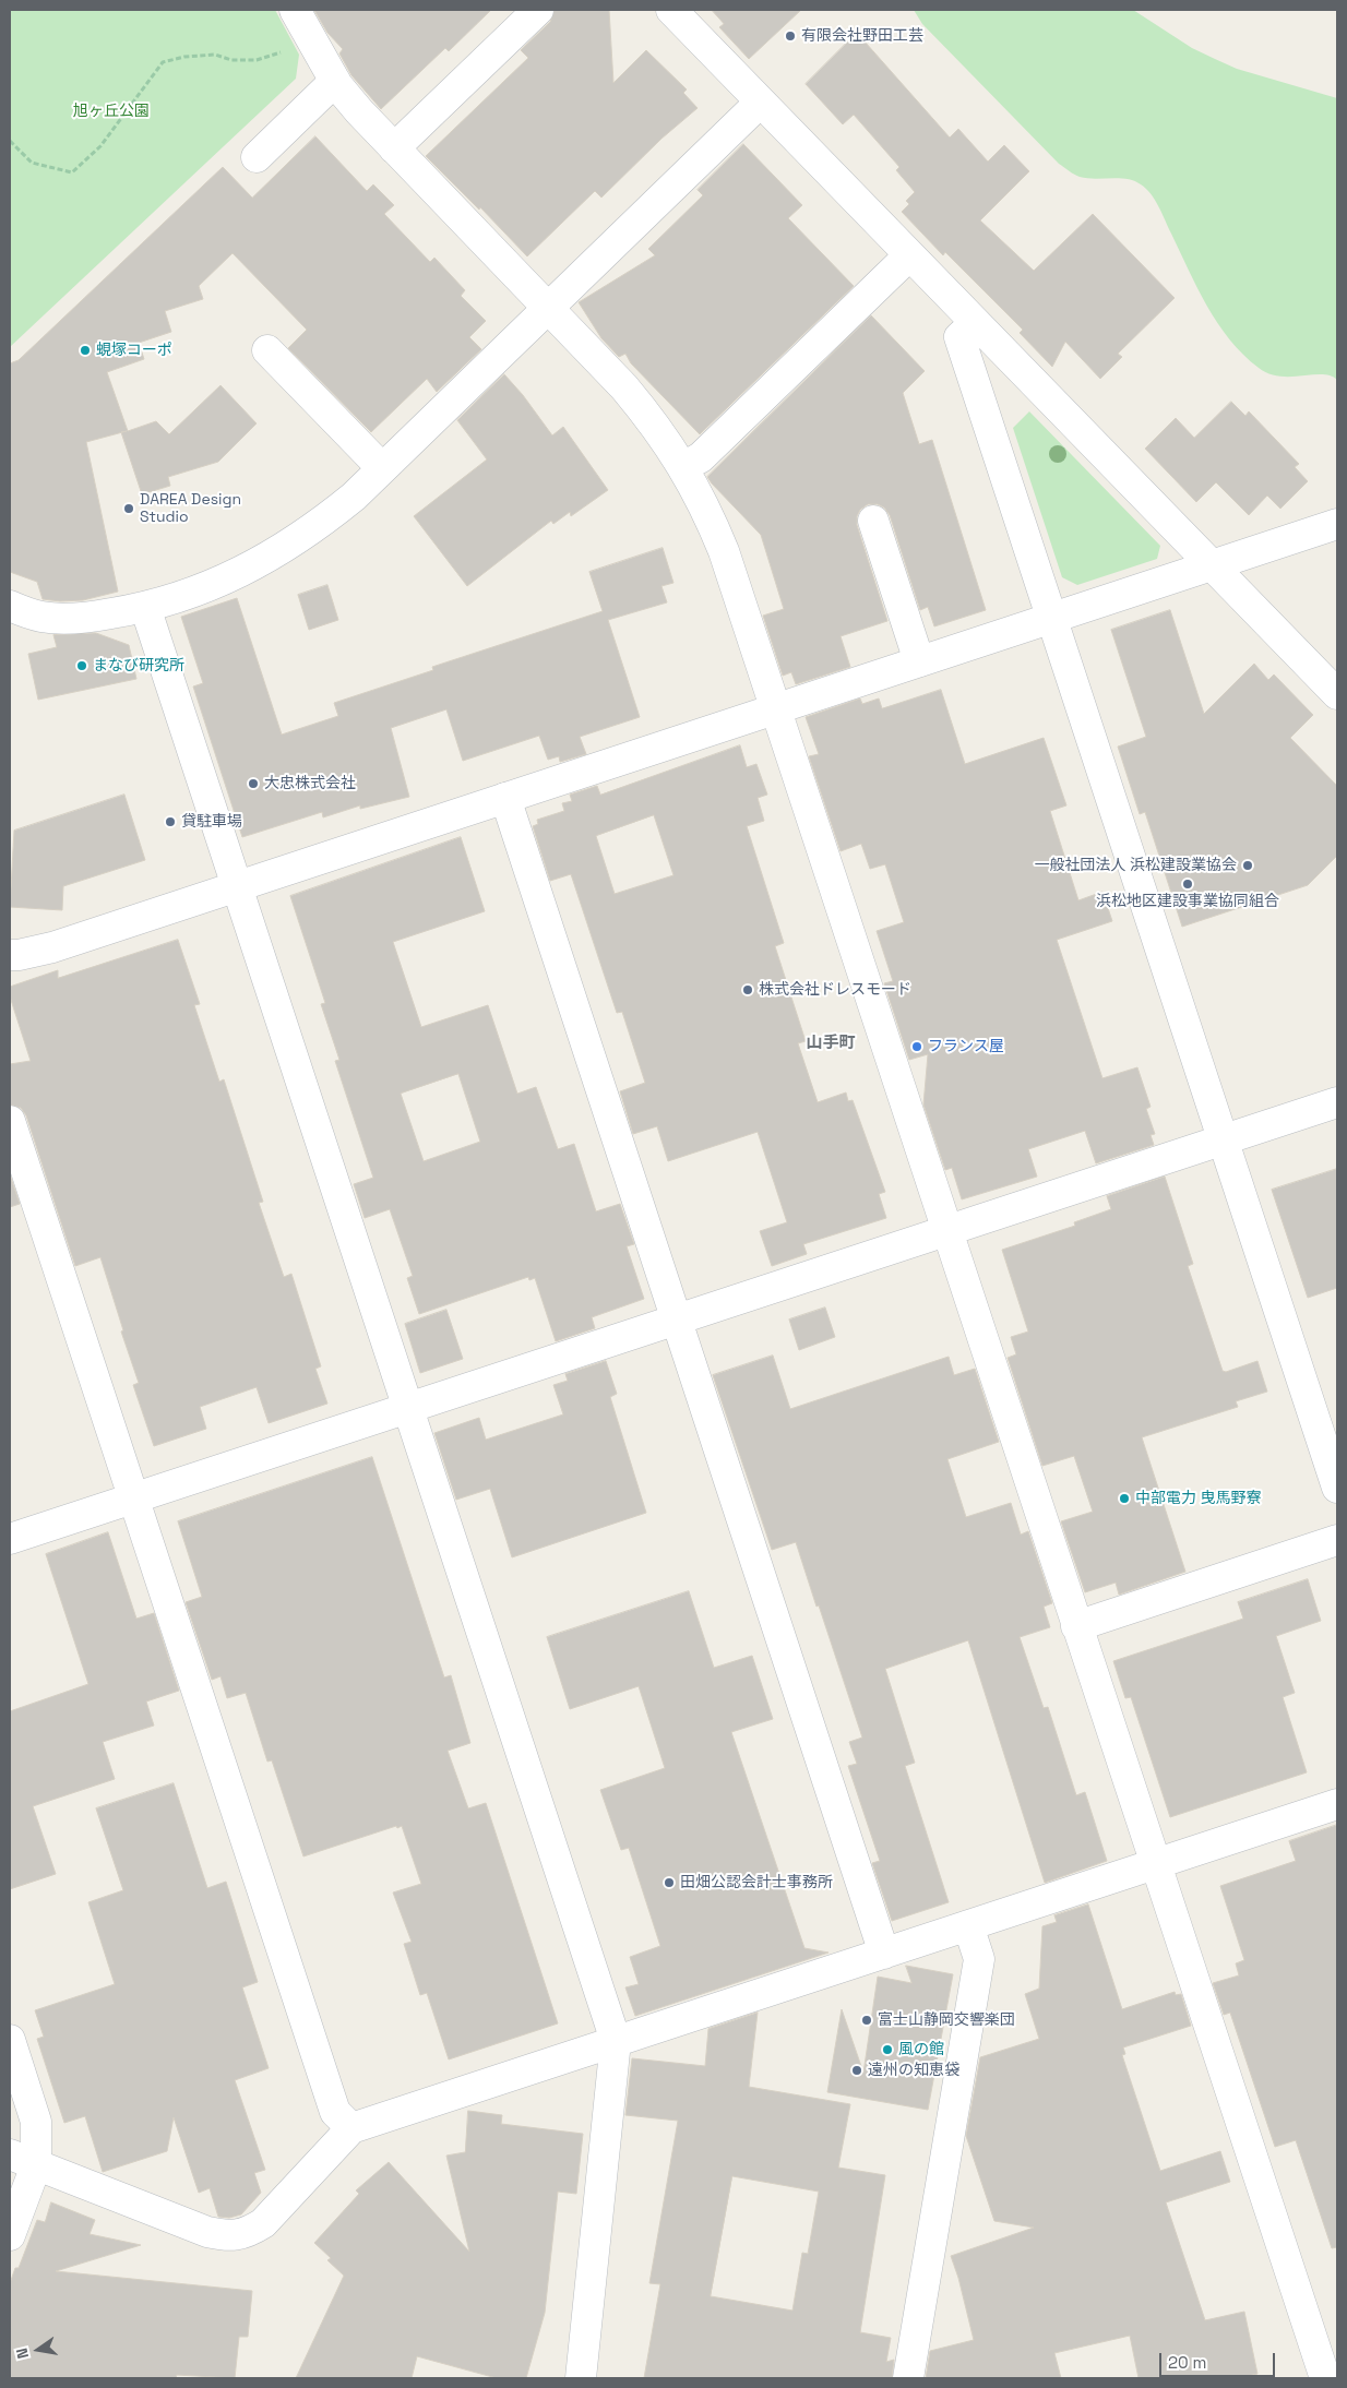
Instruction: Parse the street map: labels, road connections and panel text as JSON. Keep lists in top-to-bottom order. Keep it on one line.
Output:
{"districts":["山手町"],"parks":["旭ヶ丘公園"],"places":["有限会社野田工芸","蜆塚コーポ","DAREA Design Studio","まなび研究所","大忠株式会社","貸駐車場","一般社団法人 浜松建設業協会","浜松地区建設事業協同組合","株式会社ドレスモード","フランス屋","中部電力 曳馬野寮","田畑公認会計士事務所","富士山静岡交響楽団","風の館","遠州の知恵袋"],"scale_bar":"20 m","north":"left"}
